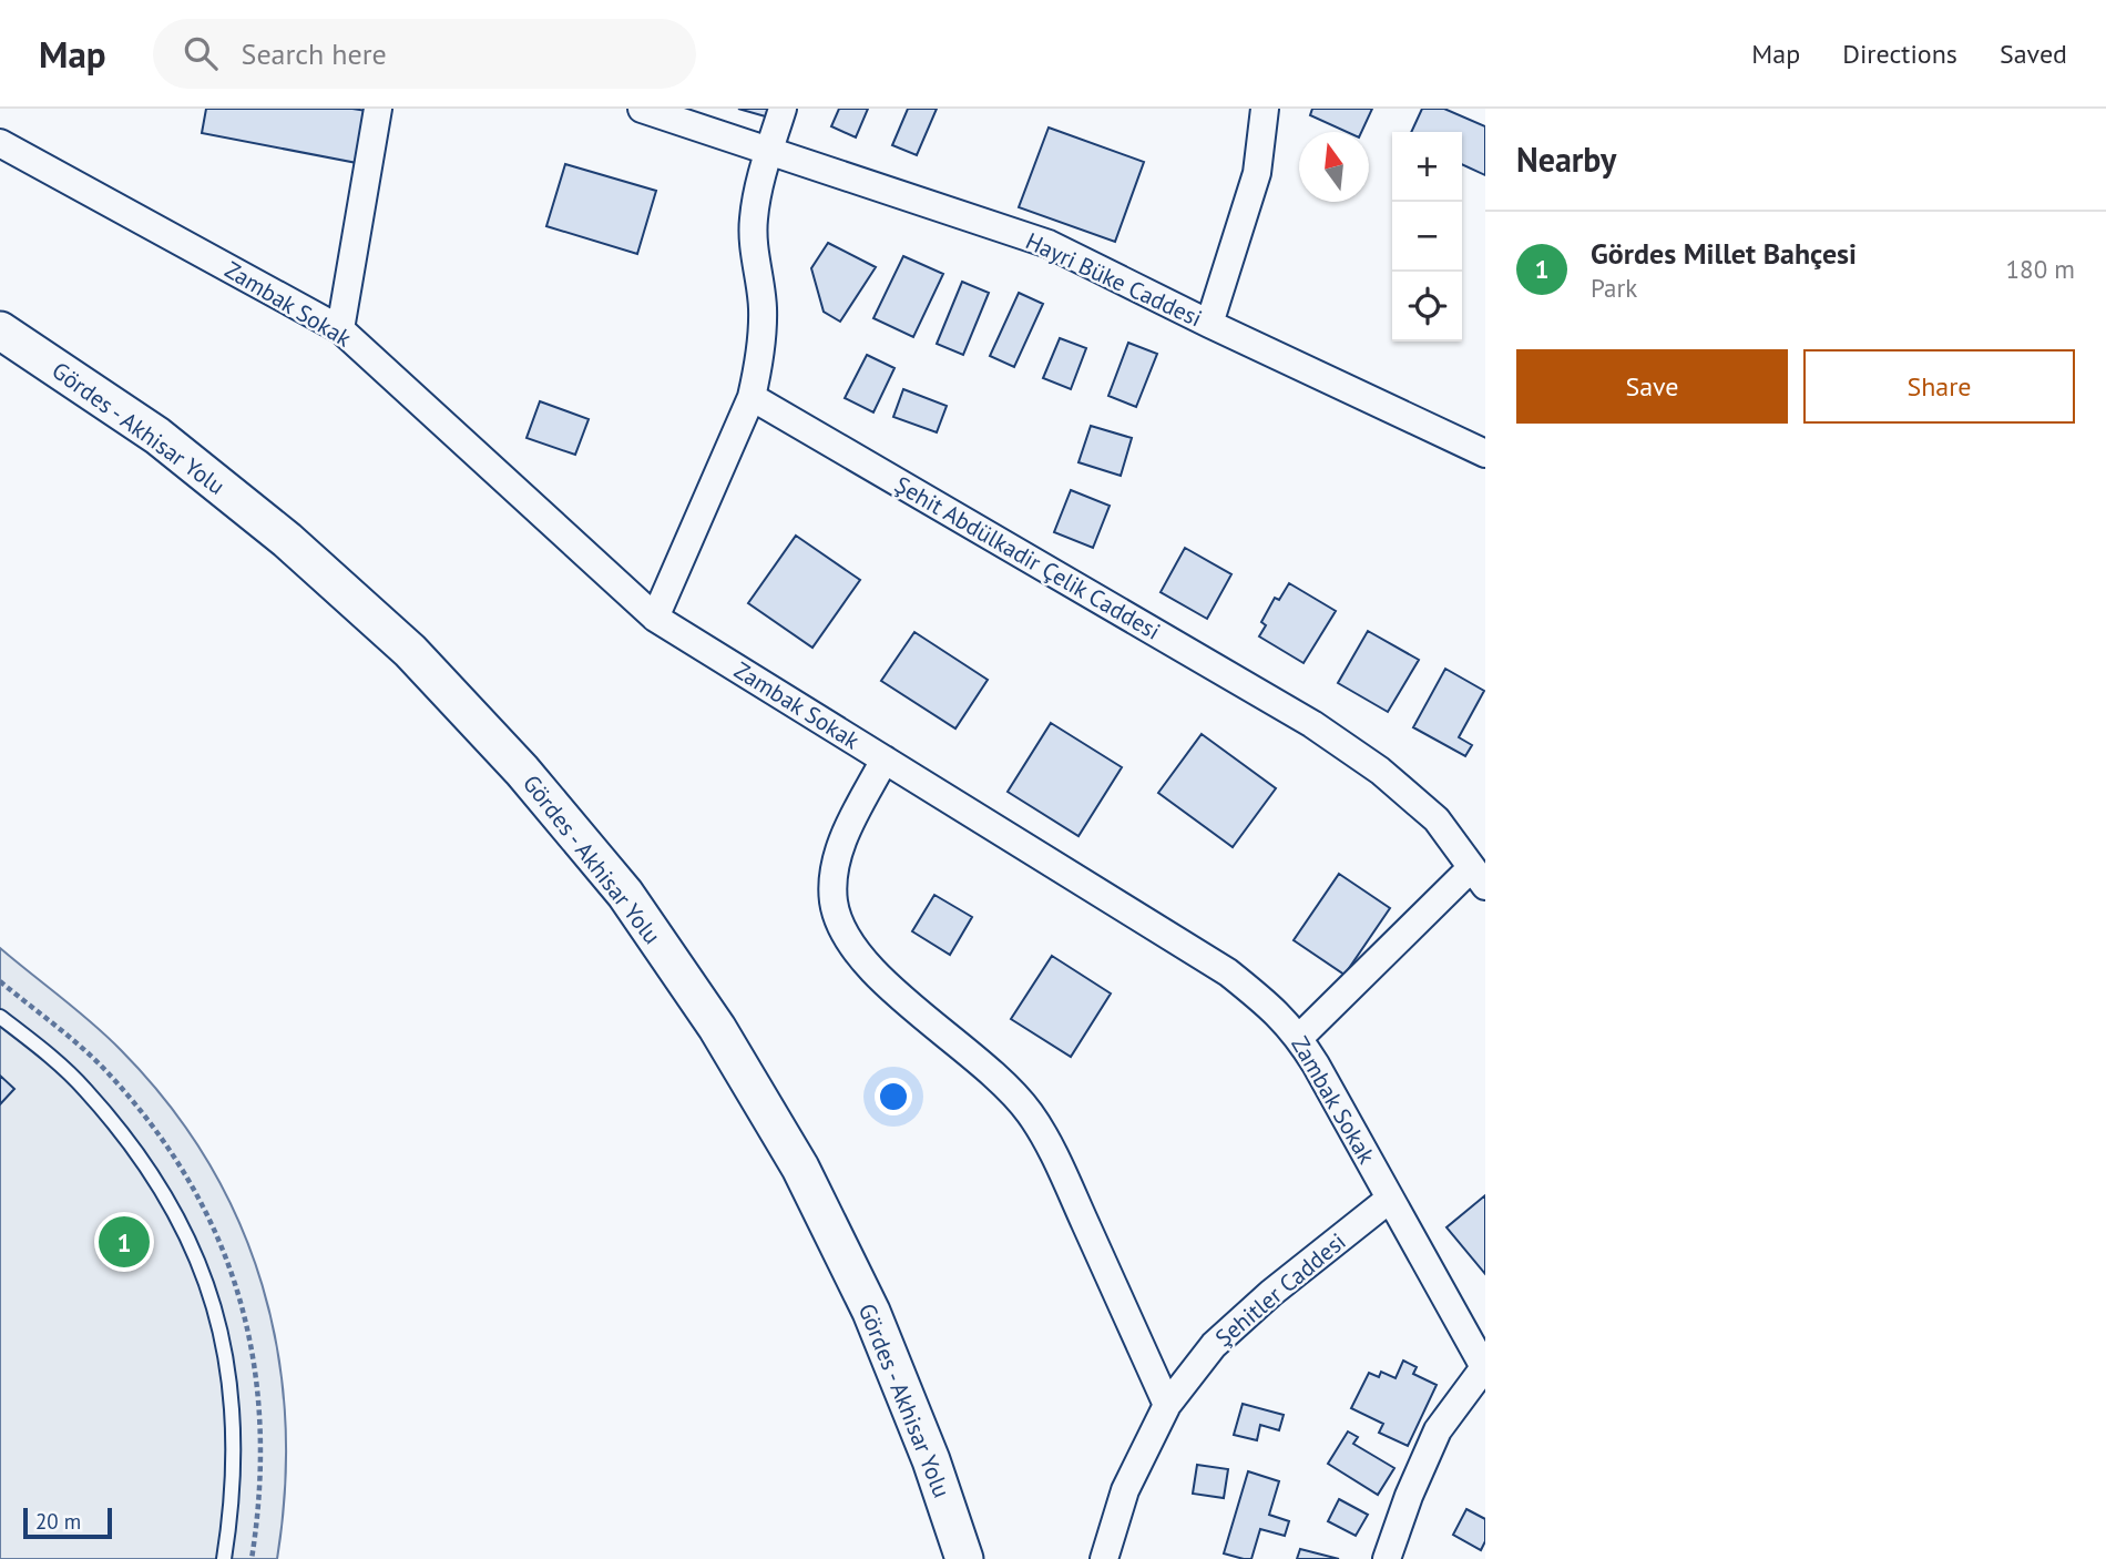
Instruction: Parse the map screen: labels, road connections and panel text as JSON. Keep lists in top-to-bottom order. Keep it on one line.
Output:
{"streets":{"main road":["Gördes - Akhisar Yolu"],"street":["Hayri Büke Caddesi","Zambak Sokak","Şehit Abdülkadir Çelik Caddesi","Şehitler Caddesi"]},"crossings":[["Zambak Sokak","Şehitler Caddesi"]],"scale_bar":"20 m","north":"top","page":{"header":"Map","search":"Search here","nav":["Map","Directions","Saved"],"heading":"Nearby","map_buttons":["+","−"],"list":[{"mark":"1","name":"Gördes Millet Bahçesi","note":"Park","value":"180 m"}],"buttons":["Save","Share"],"pins":"1","scale":"20 m"}}
